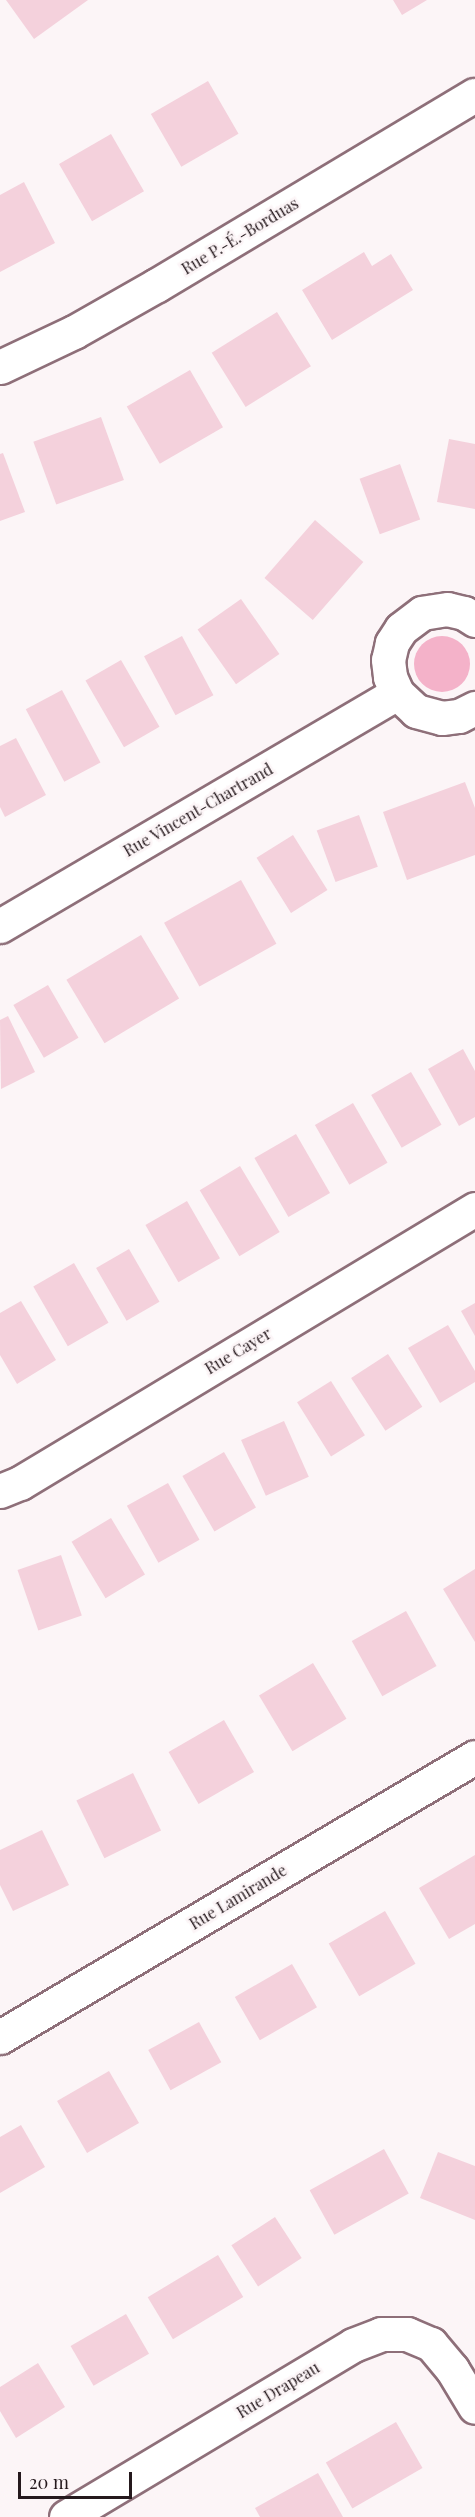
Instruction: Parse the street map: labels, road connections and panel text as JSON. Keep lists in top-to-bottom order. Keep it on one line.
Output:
{"streets":{"street":["Rue P.-É.-Borduas","Rue Vincent-Chartrand","Rue Cayer","Rue Lamirande","Rue Drapeau"]},"scale_bar":"20 m"}
